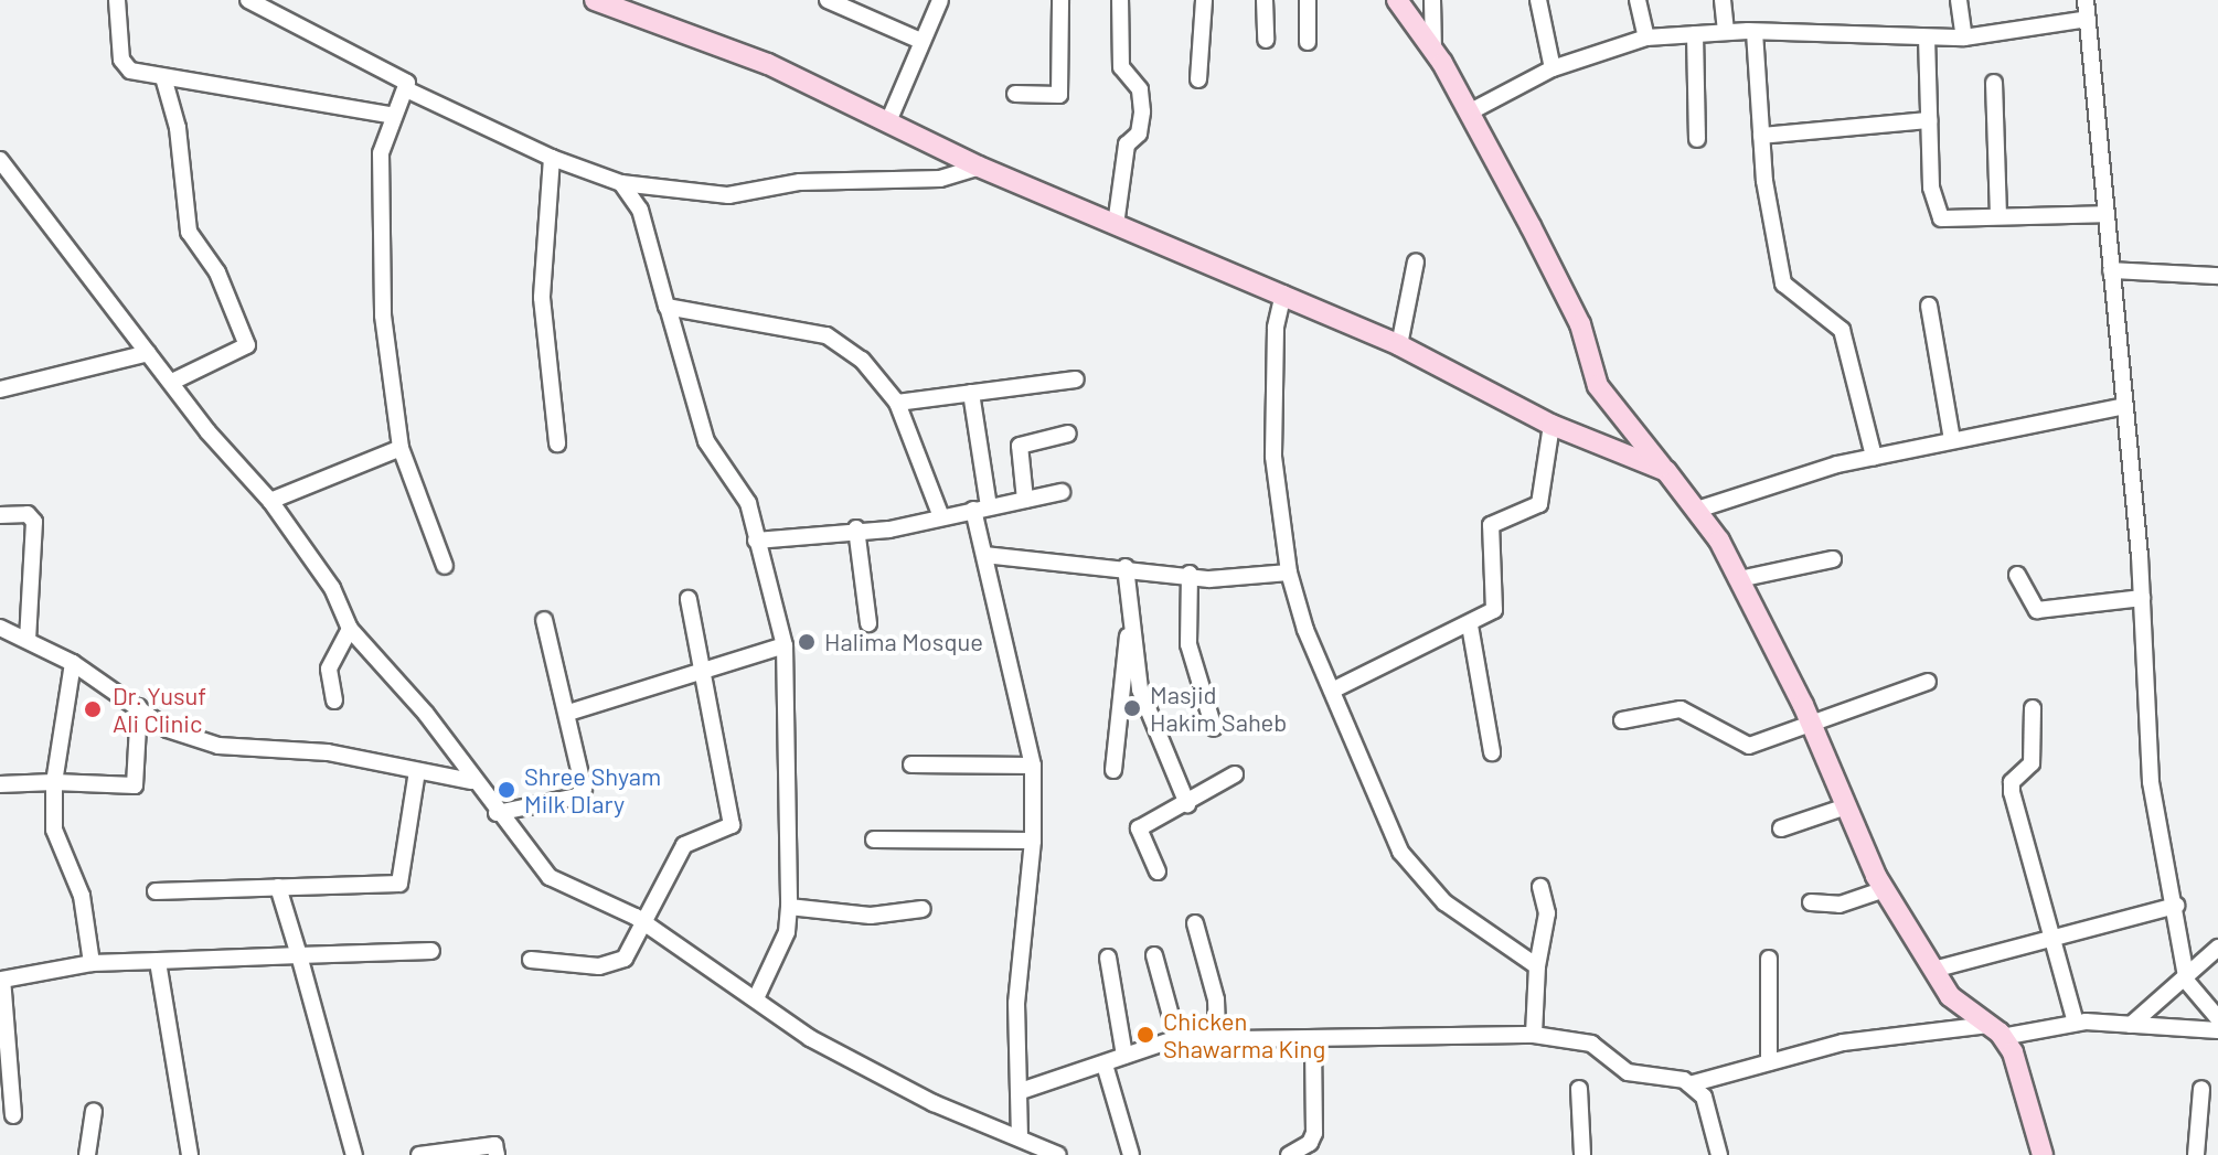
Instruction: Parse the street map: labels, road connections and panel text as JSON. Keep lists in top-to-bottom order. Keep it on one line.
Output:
{"places":["Halima Mosque","Masjid Hakim Saheb","Dr. Yusuf Ali Clinic","Shree Shyam Milk DIary","Chicken Shawarma King"]}
